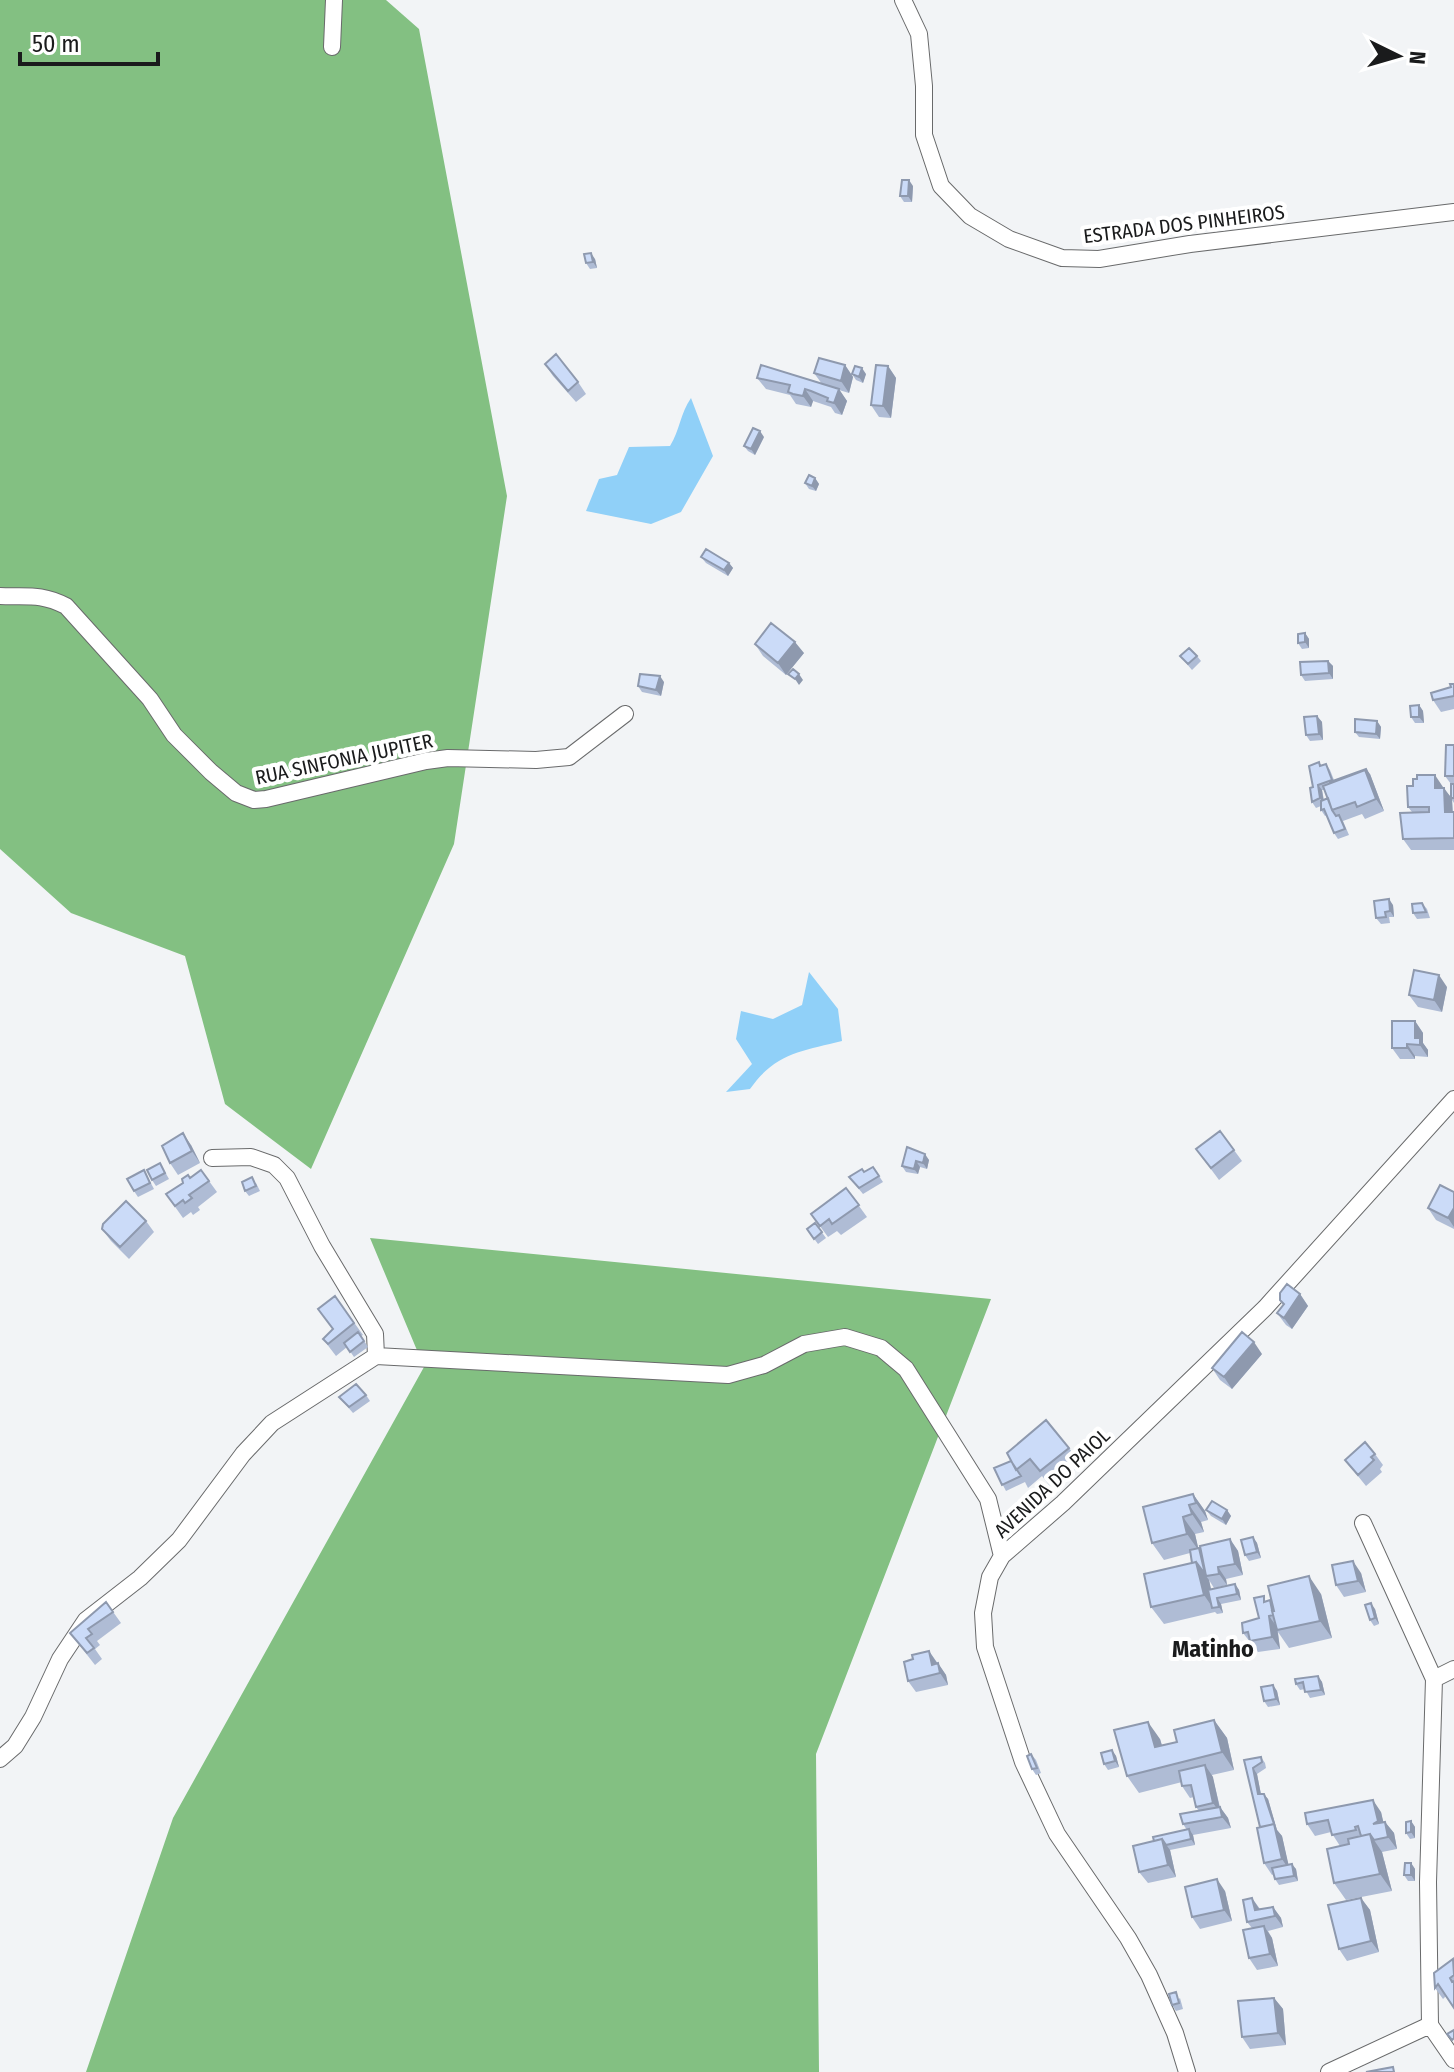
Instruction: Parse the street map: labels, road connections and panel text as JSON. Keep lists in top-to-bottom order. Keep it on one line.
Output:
{"streets":{"street":["ESTRADA DOS PINHEIROS","RUA SINFONIA JUPITER","AVENIDA DO PAIOL"]},"districts":["Matinho"],"scale_bar":"50 m","north":"right"}
